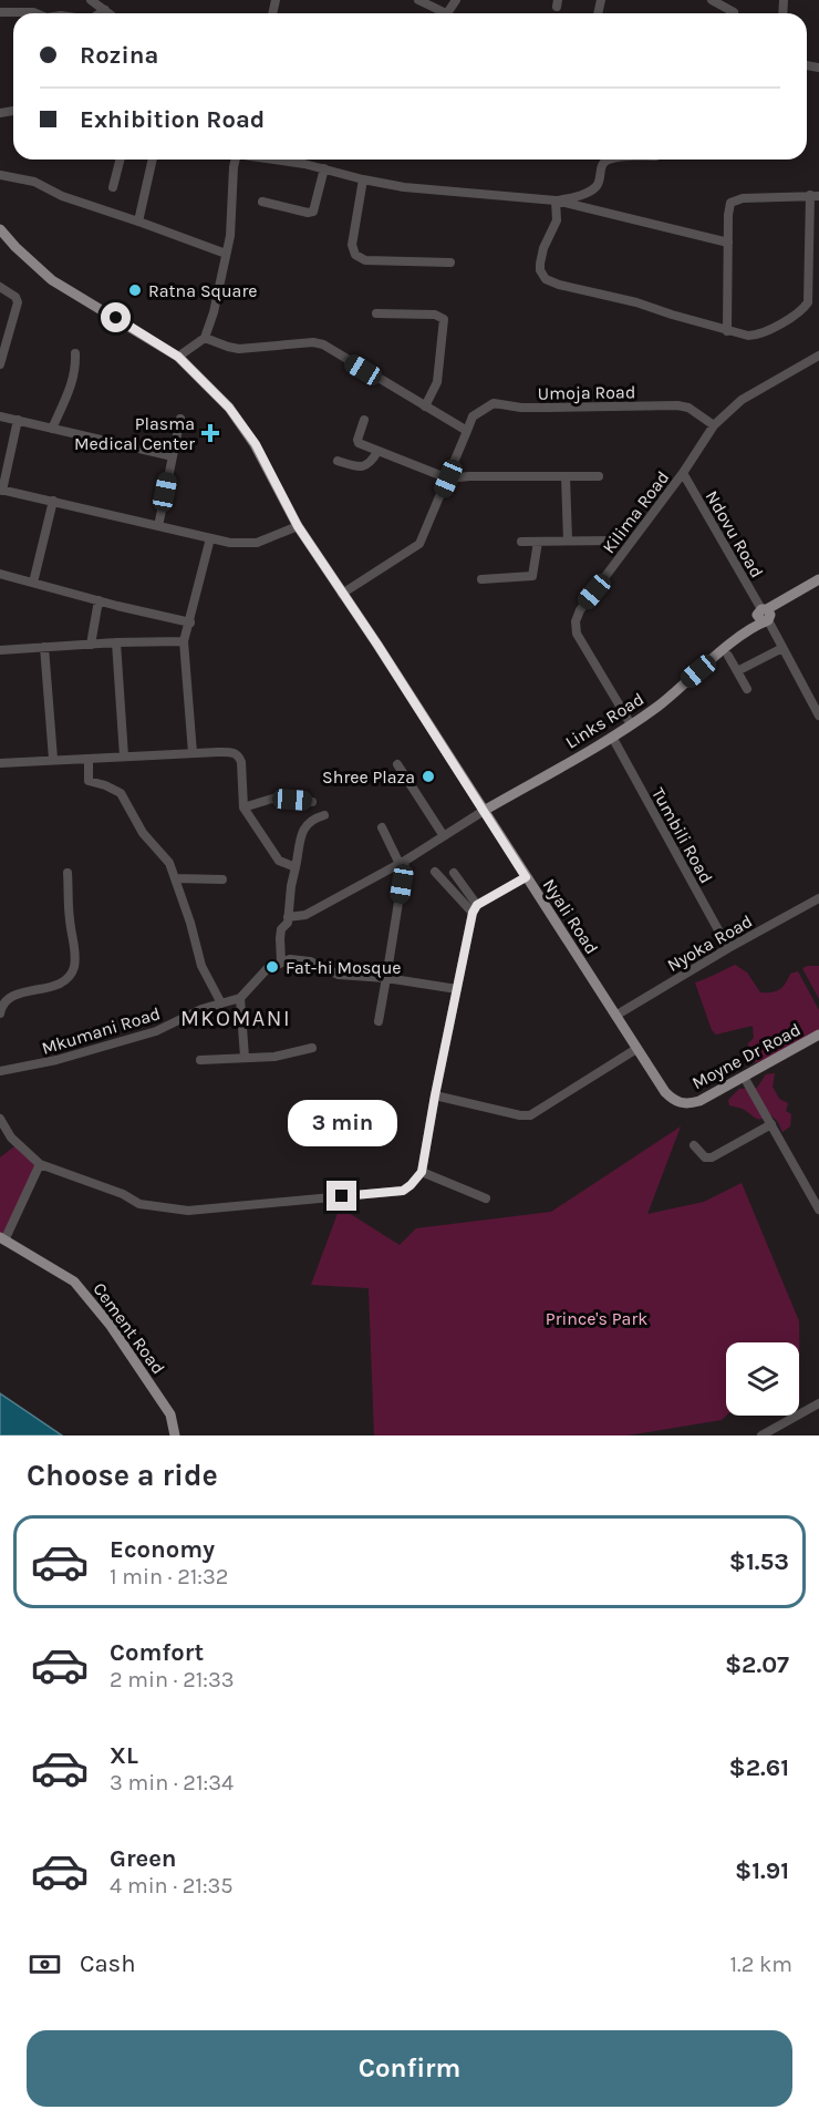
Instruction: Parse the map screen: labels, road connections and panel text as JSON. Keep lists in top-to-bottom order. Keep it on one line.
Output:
{"streets":{"main road":["Links Road","Nyali Road","Moyne Dr Road","Cement Road"],"street":["Umoja Road","Kilima Road","Ndovu Road","Tumbili Road","Nyoka Road","Mkumani Road"]},"crossings":[["Umoja Road","Kilima Road"],["Umoja Road","Nyali Road"],["Kilima Road","Ndovu Road"],["Kilima Road","Links Road"],["Ndovu Road","Links Road"],["Links Road","Tumbili Road"],["Links Road","Nyali Road"],["Tumbili Road","Nyoka Road"],["Nyali Road","Nyoka Road"],["Nyali Road","Moyne Dr Road"]],"districts":["MKOMANI"],"parks":["Prince's Park"],"places":{"other":["Ratna Square","Shree Plaza","Fat-hi Mosque"],"health":["Plasma Medical Center"]},"page":{"banner":["Rozina","Exhibition Road"],"bubble":"3 min","heading":"Choose a ride","list":[{"name":"Economy","note":"1 min · 21:32","value":"$1.53"},{"name":"Comfort","note":"2 min · 21:33","value":"$2.07"},{"name":"XL","note":"3 min · 21:34","value":"$2.61"},{"name":"Green","note":"4 min · 21:35","value":"$1.91"}],"pay":["Cash","1.2 km"],"buttons":"Confirm"}}
